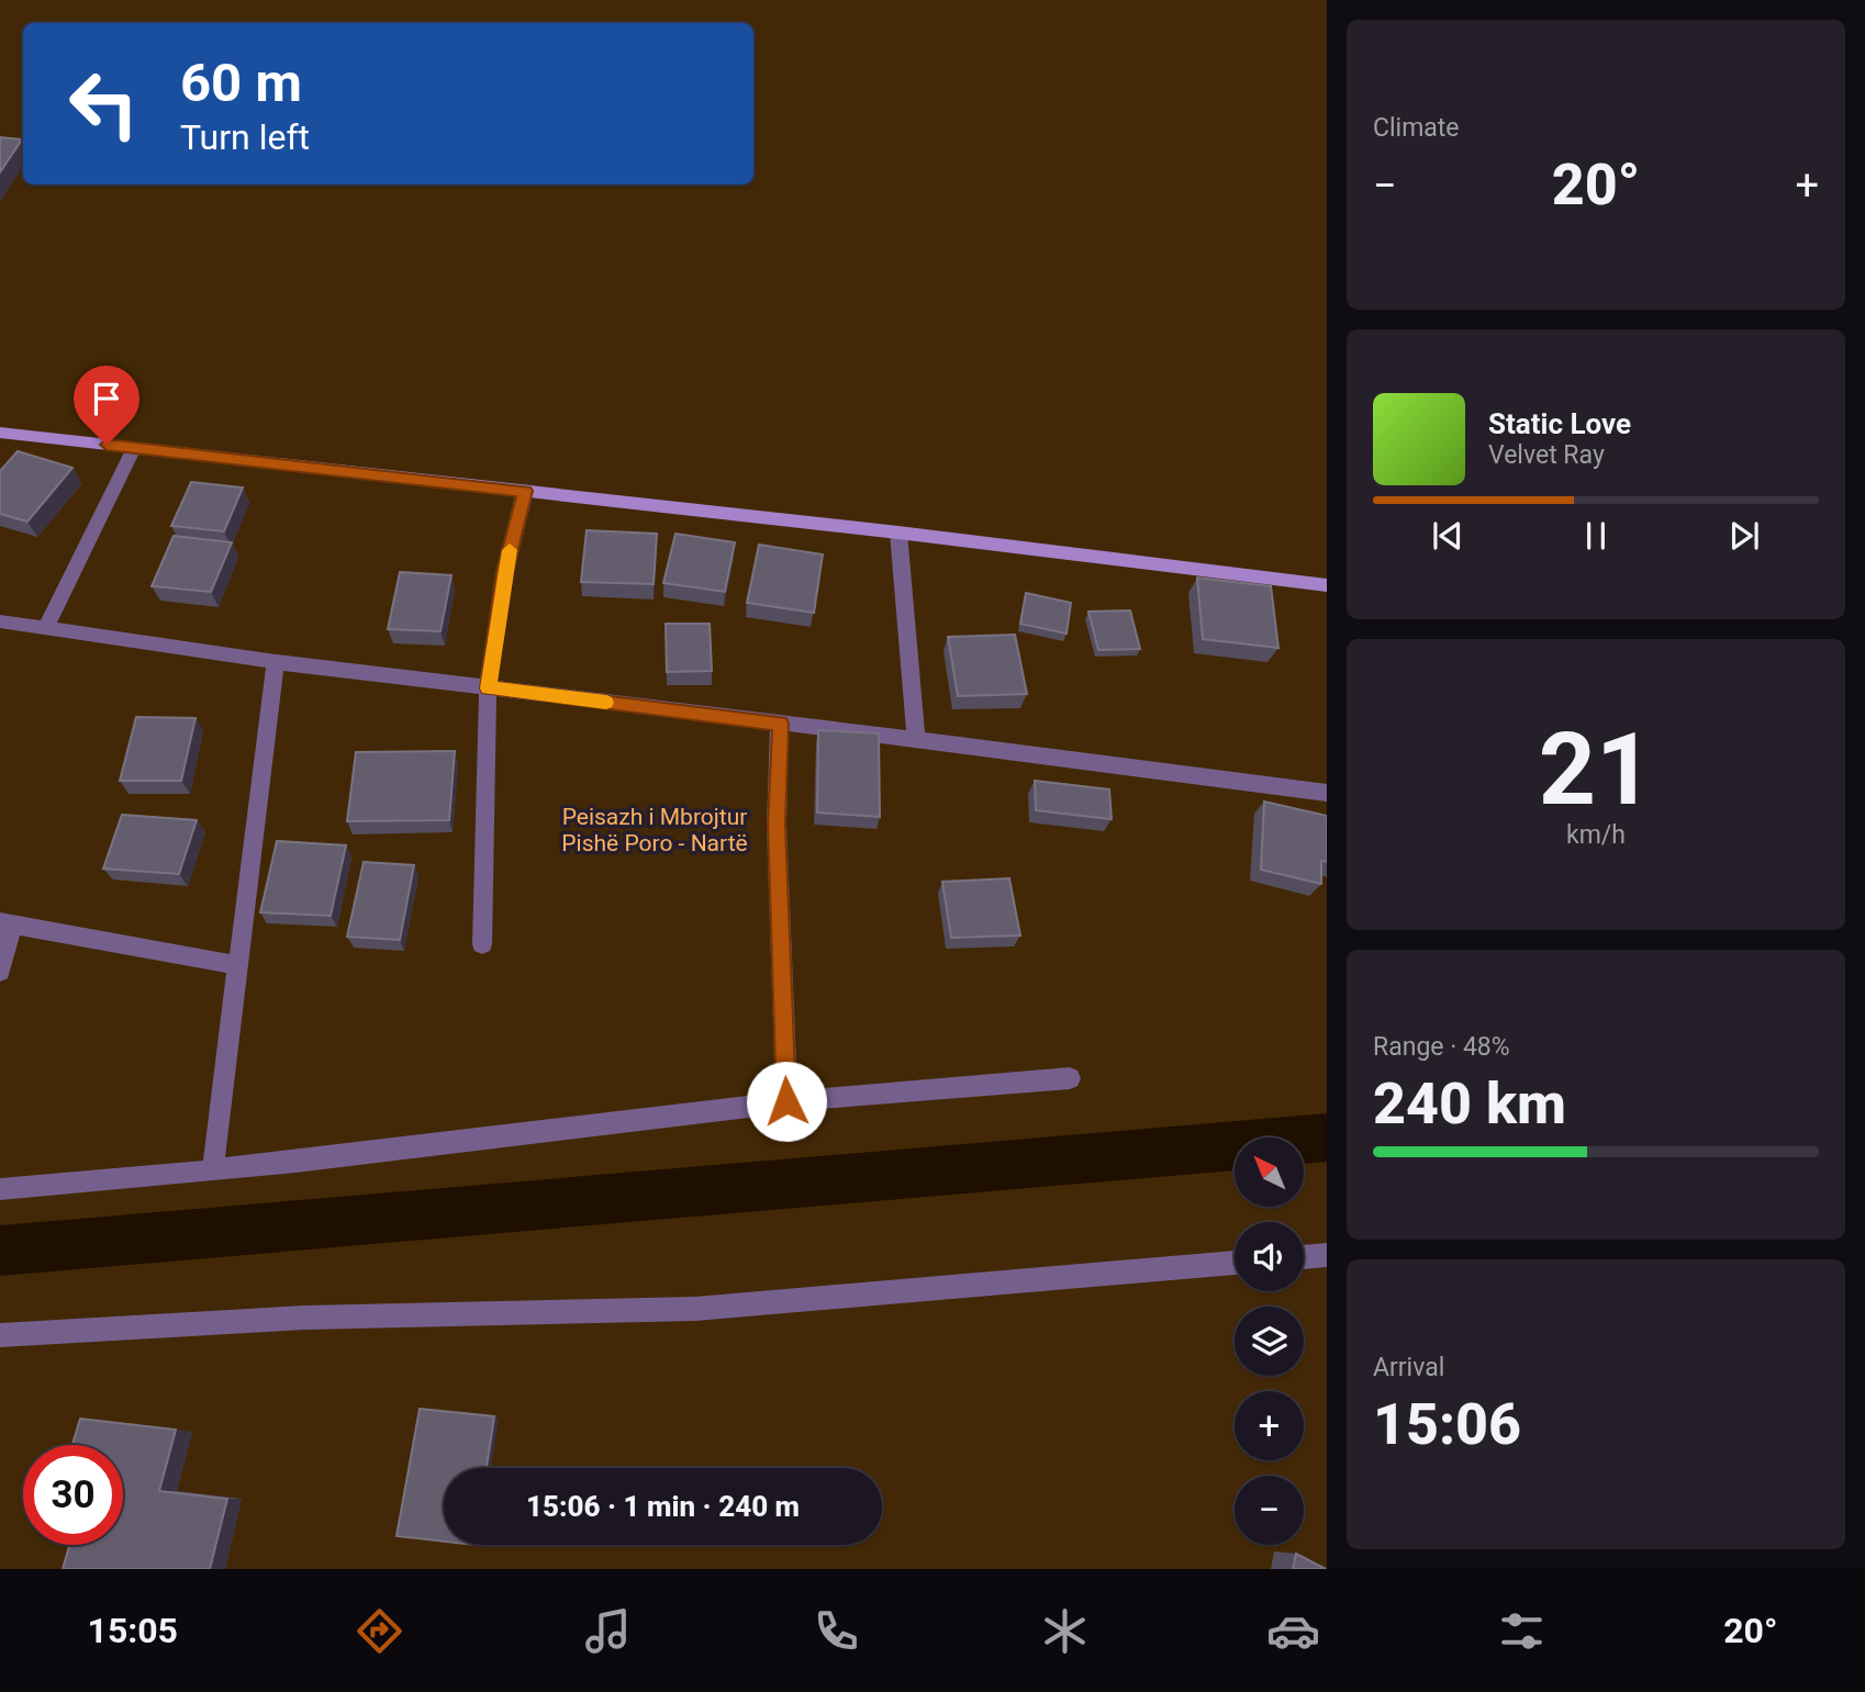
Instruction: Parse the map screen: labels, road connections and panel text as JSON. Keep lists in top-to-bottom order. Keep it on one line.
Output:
{"parks":["Peisazh i Mbrojtur Pishë Poro - Nartë"],"north":"top left","page":{"tile":["Climate",["21","km/h"],["Range · 48%","240 km"],["Arrival","15:06"]],"turn":["60 m","Turn left"],"heat":["−","20°","+"],"song":["Static Love","Velvet Ray"],"map_buttons":["+","−"],"limit":"30","trip":"15:06 · 1 min · 240 m","tabs":["15:05","20°"]}}
